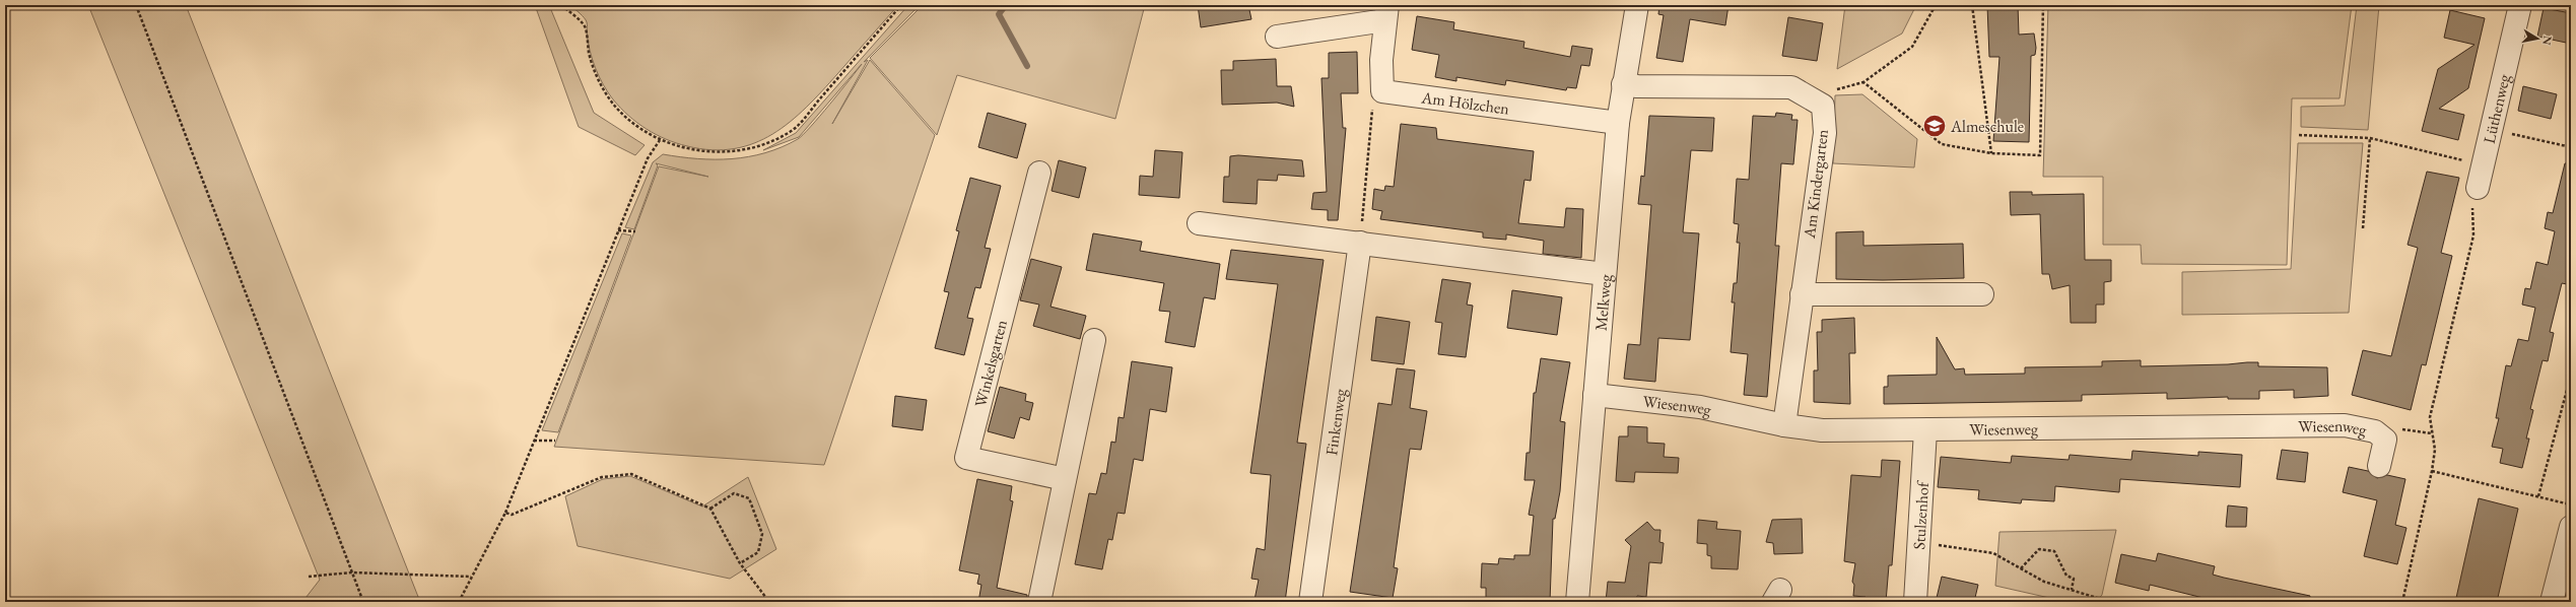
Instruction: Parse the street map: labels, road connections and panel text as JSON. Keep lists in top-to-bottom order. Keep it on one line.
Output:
{"streets":{"street":["Am Hölzchen","Lüthenweg","Am Kindergarten","Melkweg","Winkelsgarten","Wiesenweg","Finkenweg","Stulzenhof"]},"crossings":[["Am Hölzchen","Melkweg"],["Am Kindergarten","Melkweg"],["Am Kindergarten","Wiesenweg"],["Melkweg","Wiesenweg"],["Wiesenweg","Stulzenhof"]],"places":{"school or university":["Almeschule"]},"north":"right"}
